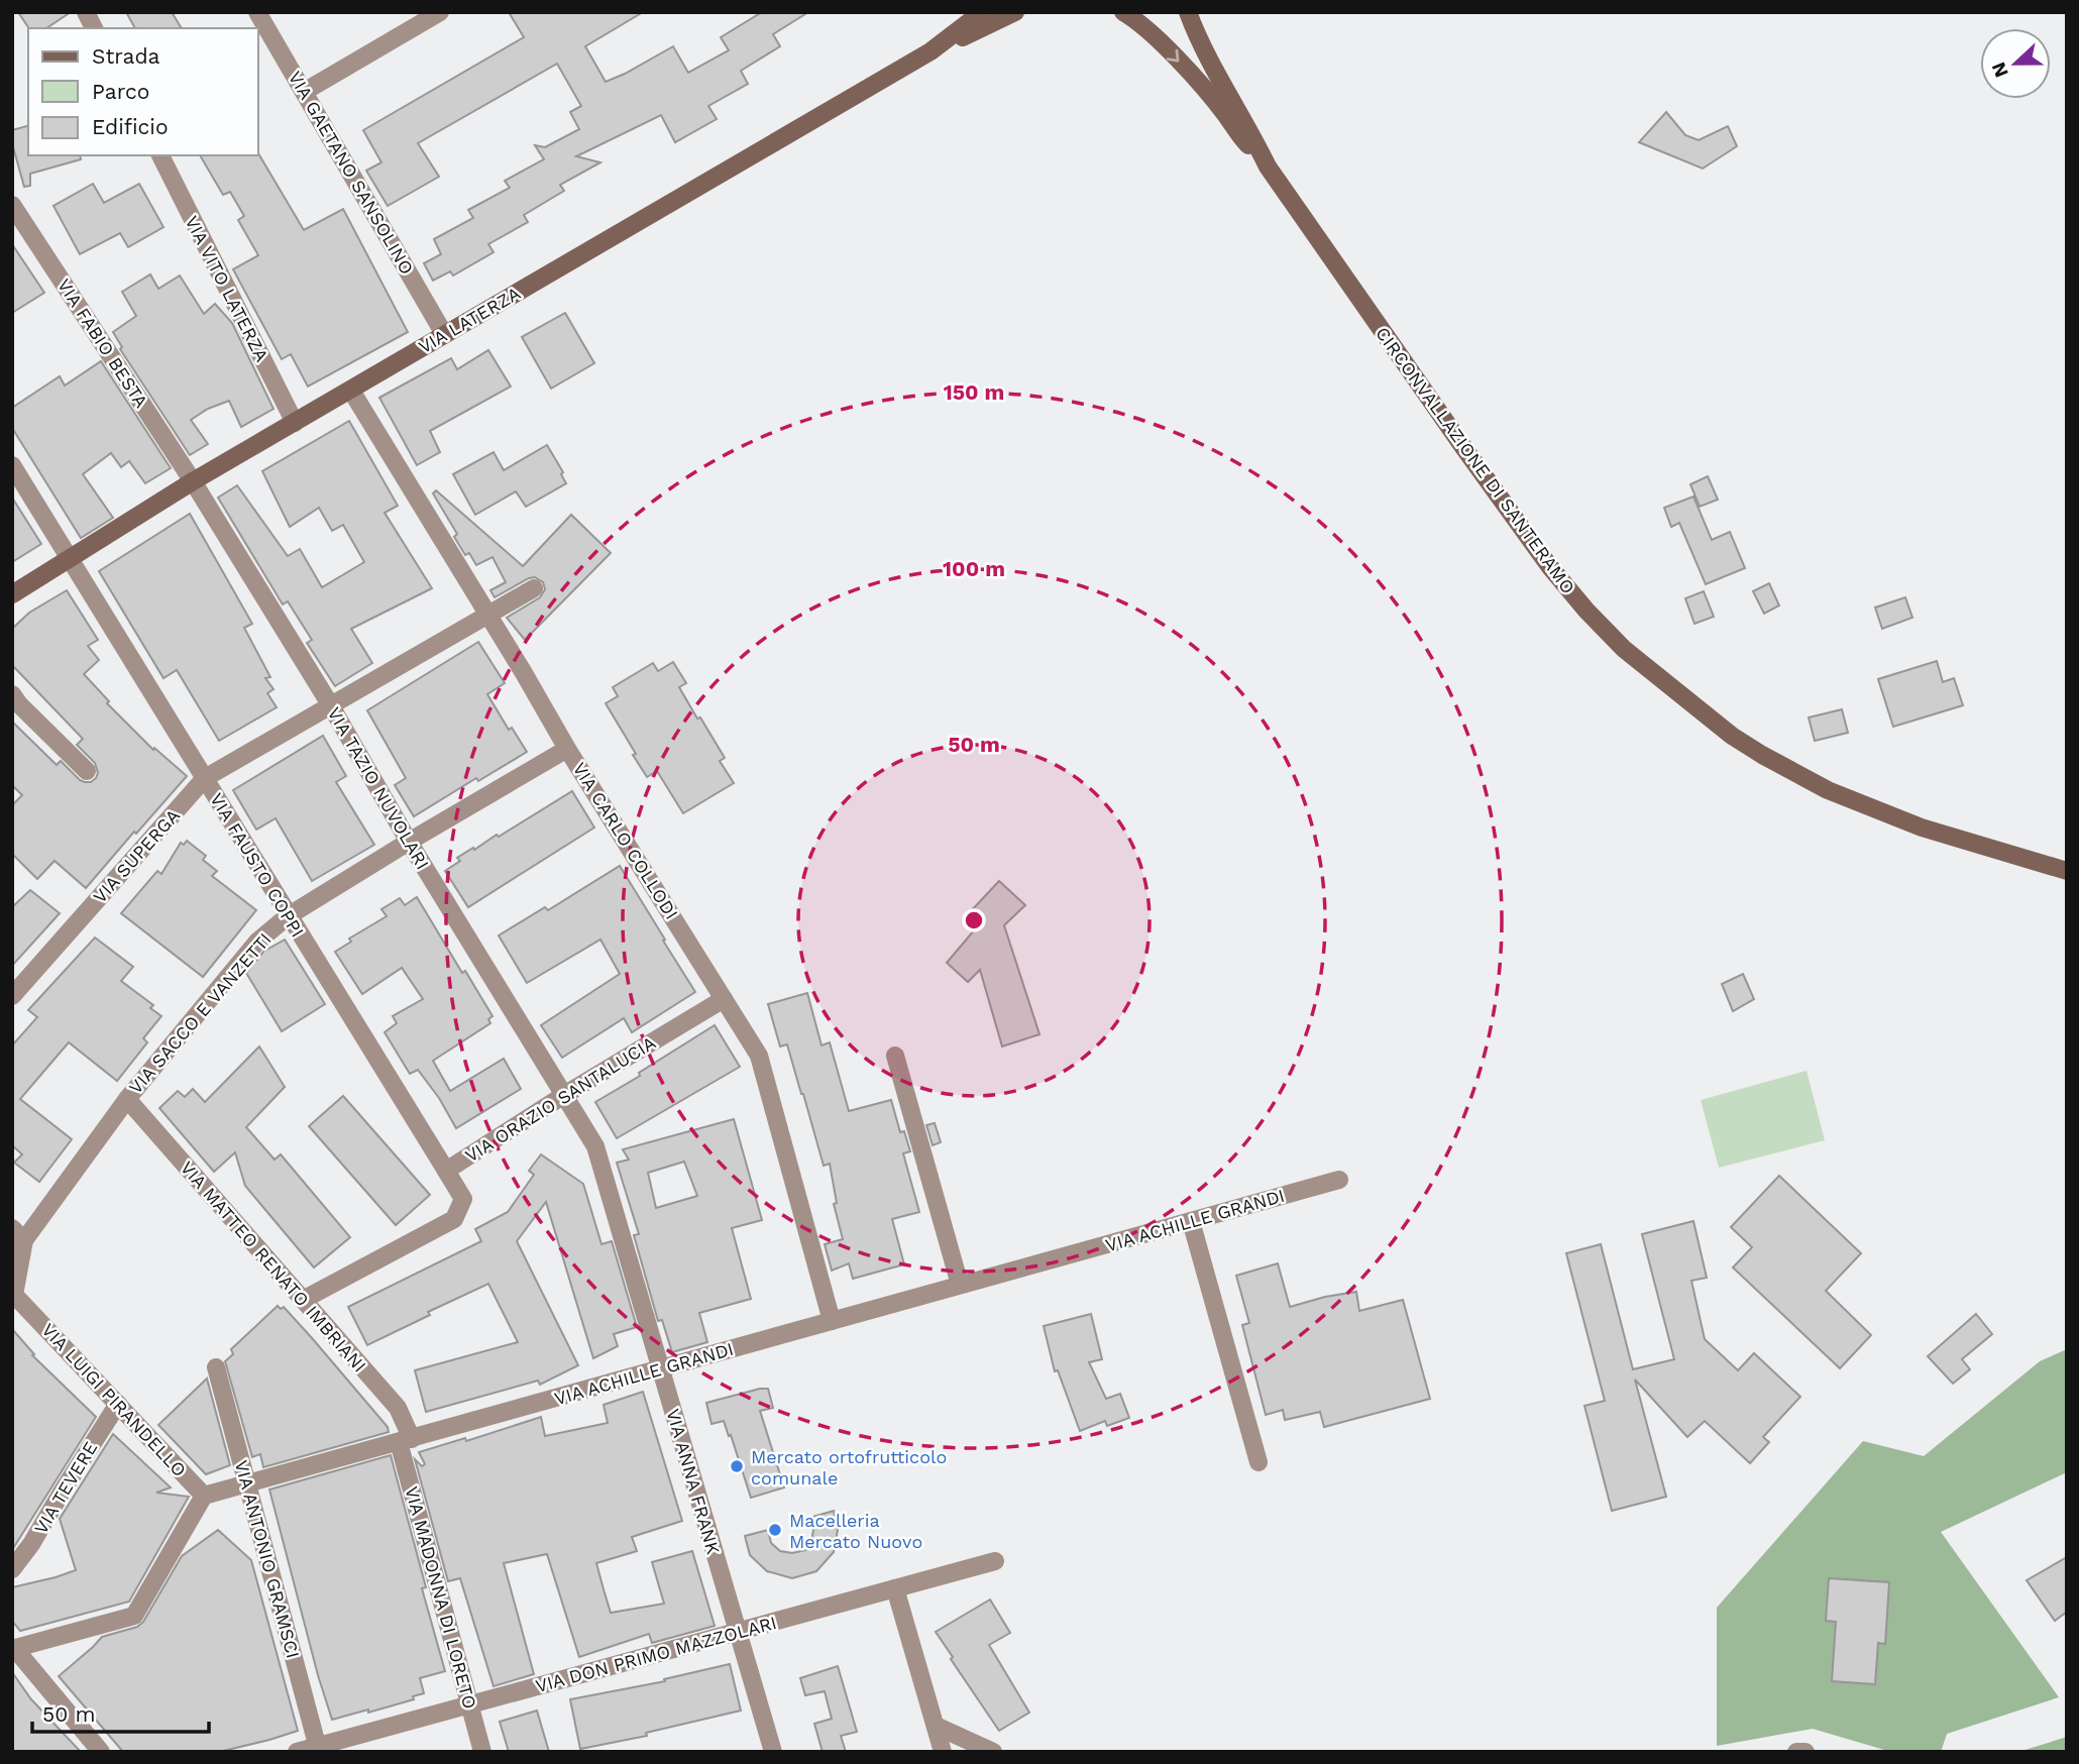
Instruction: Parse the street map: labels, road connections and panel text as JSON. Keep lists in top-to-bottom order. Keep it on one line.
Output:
{"streets":{"main road":["VIA LATERZA","CIRCONVALLAZIONE DI SANTERAMO"],"street":["VIA GAETANO SANSOLINO","VIA VITO LATERZA","VIA FABIO BESTA","VIA TAZIO NUVOLARI","VIA CARLO COLLODI","VIA SUPERGA","VIA FAUSTO COPPI","VIA SACCO E VANZETTI","VIA ORAZIO SANTALUCIA","VIA ACHILLE GRANDI","VIA MATTEO RENATO IMBRIANI","VIA LUIGI PIRANDELLO","VIA ANNA FRANK","VIA TEVERE","VIA ANTONIO GRAMSCI","VIA MADONNA DI LORETO","VIA DON PRIMO MAZZOLARI"]},"crossings":[["VIA GAETANO SANSOLINO","VIA LATERZA"],["VIA VITO LATERZA","VIA LATERZA"],["VIA LATERZA","VIA FABIO BESTA"],["VIA LATERZA","VIA TAZIO NUVOLARI"],["VIA LATERZA","VIA CARLO COLLODI"],["VIA LATERZA","VIA FAUSTO COPPI"],["VIA FABIO BESTA","VIA TAZIO NUVOLARI"],["VIA TAZIO NUVOLARI","VIA SUPERGA"],["VIA TAZIO NUVOLARI","VIA SACCO E VANZETTI"],["VIA TAZIO NUVOLARI","VIA ORAZIO SANTALUCIA"],["VIA TAZIO NUVOLARI","VIA ANNA FRANK"],["VIA CARLO COLLODI","VIA SUPERGA"],["VIA CARLO COLLODI","VIA SACCO E VANZETTI"],["VIA CARLO COLLODI","VIA ORAZIO SANTALUCIA"],["VIA CARLO COLLODI","VIA ACHILLE GRANDI"],["VIA SUPERGA","VIA FAUSTO COPPI"],["VIA FAUSTO COPPI","VIA SACCO E VANZETTI"],["VIA FAUSTO COPPI","VIA ORAZIO SANTALUCIA"],["VIA SACCO E VANZETTI","VIA MATTEO RENATO IMBRIANI"],["VIA SACCO E VANZETTI","VIA LUIGI PIRANDELLO"],["VIA ORAZIO SANTALUCIA","VIA MATTEO RENATO IMBRIANI"],["VIA ORAZIO SANTALUCIA","VIA ANNA FRANK"],["VIA ACHILLE GRANDI","VIA MATTEO RENATO IMBRIANI"],["VIA ACHILLE GRANDI","VIA LUIGI PIRANDELLO"],["VIA ACHILLE GRANDI","VIA ANNA FRANK"],["VIA ACHILLE GRANDI","VIA ANTONIO GRAMSCI"],["VIA ACHILLE GRANDI","VIA MADONNA DI LORETO"],["VIA MATTEO RENATO IMBRIANI","VIA MADONNA DI LORETO"],["VIA LUIGI PIRANDELLO","VIA TEVERE"],["VIA ANNA FRANK","VIA DON PRIMO MAZZOLARI"],["VIA ANTONIO GRAMSCI","VIA DON PRIMO MAZZOLARI"],["VIA MADONNA DI LORETO","VIA DON PRIMO MAZZOLARI"]],"places":["Mercato ortofrutticolo comunale","Macelleria Mercato Nuovo"],"legend":["Strada","Parco","Edificio"],"scale_bar":"50 m","north":"left","rings":["150 m","100 m","50 m"]}
